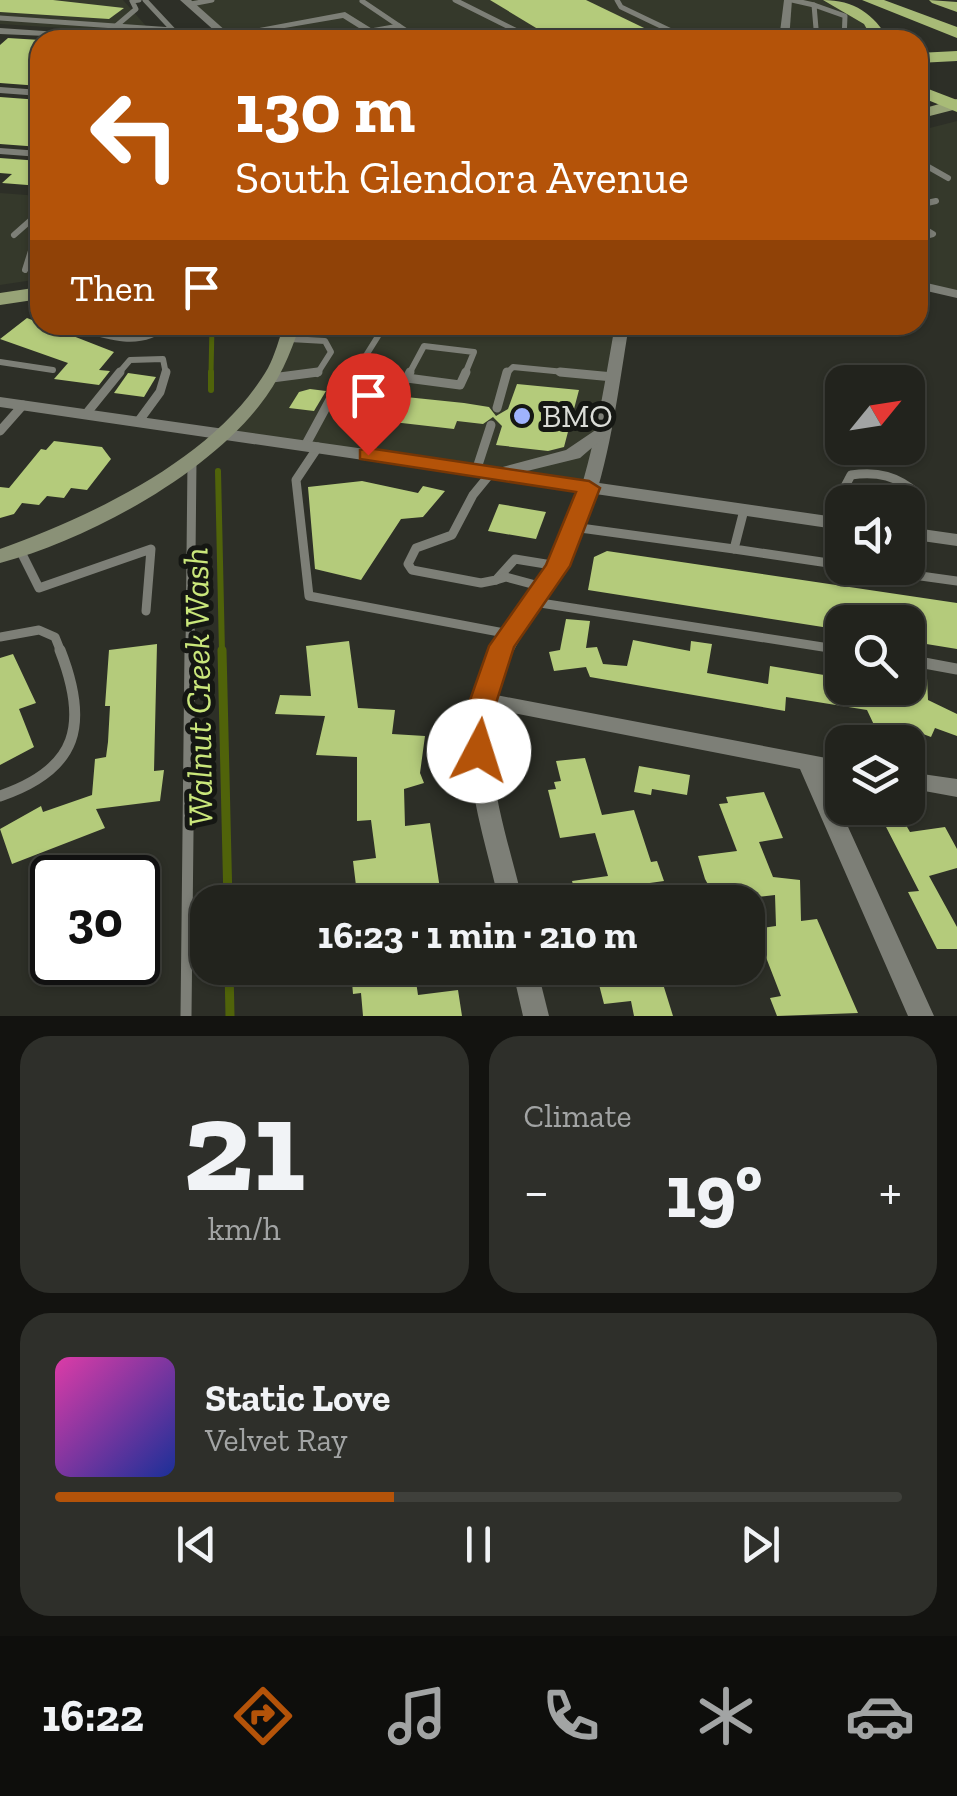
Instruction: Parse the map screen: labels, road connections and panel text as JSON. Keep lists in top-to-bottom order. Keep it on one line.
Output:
{"water":["Walnut Creek Wash"],"places":["BMO"],"north":"top right","page":{"turn":["130 m","South Glendora Avenue"],"then":"Then","limit":"30","trip":"16:23 · 1 min · 210 m","tile":[["21","km/h"],"Climate"],"heat":["−","19°","+"],"song":["Static Love","Velvet Ray"],"tabs":"16:22"}}
